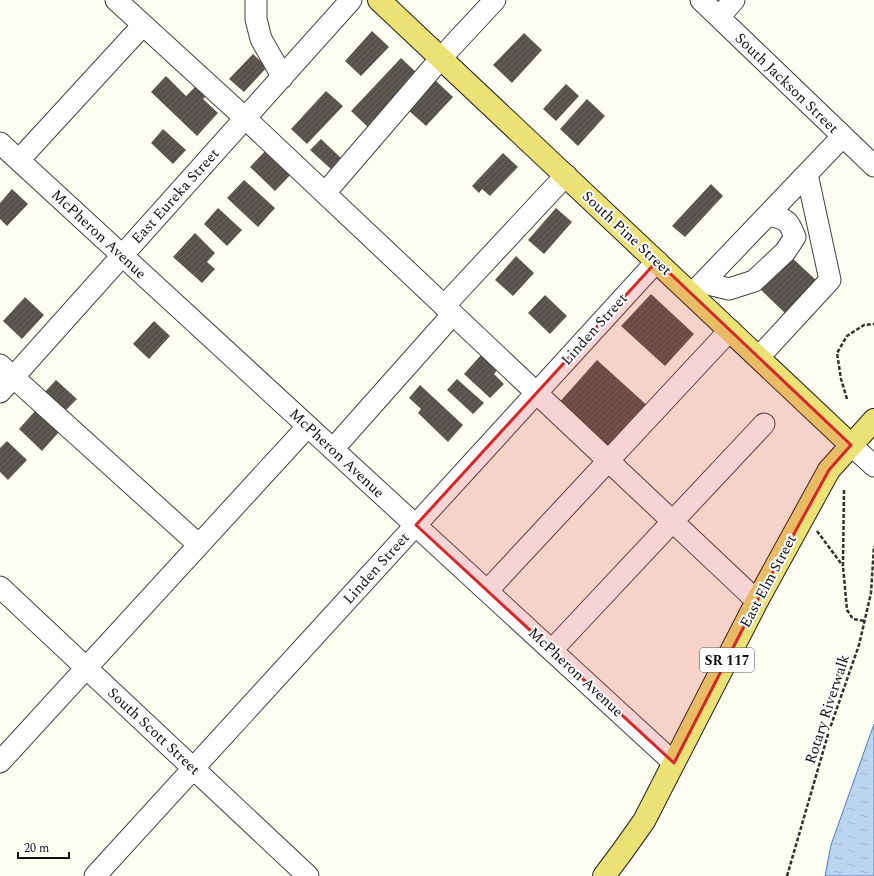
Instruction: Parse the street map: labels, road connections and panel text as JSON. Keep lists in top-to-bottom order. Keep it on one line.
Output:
{"streets":{"main road":["South Pine Street","East Elm Street","SR 117"],"street":["South Jackson Street","East Eureka Street","McPheron Avenue","Linden Street","South Scott Street"],"path":["Rotary Riverwalk"]},"crossings":[["East Eureka Street","McPheron Avenue"],["South Pine Street","Linden Street"],["South Pine Street","East Elm Street"],["McPheron Avenue","Linden Street"],["McPheron Avenue","East Elm Street"],["Linden Street","South Scott Street"]],"scale_bar":"20 m"}
